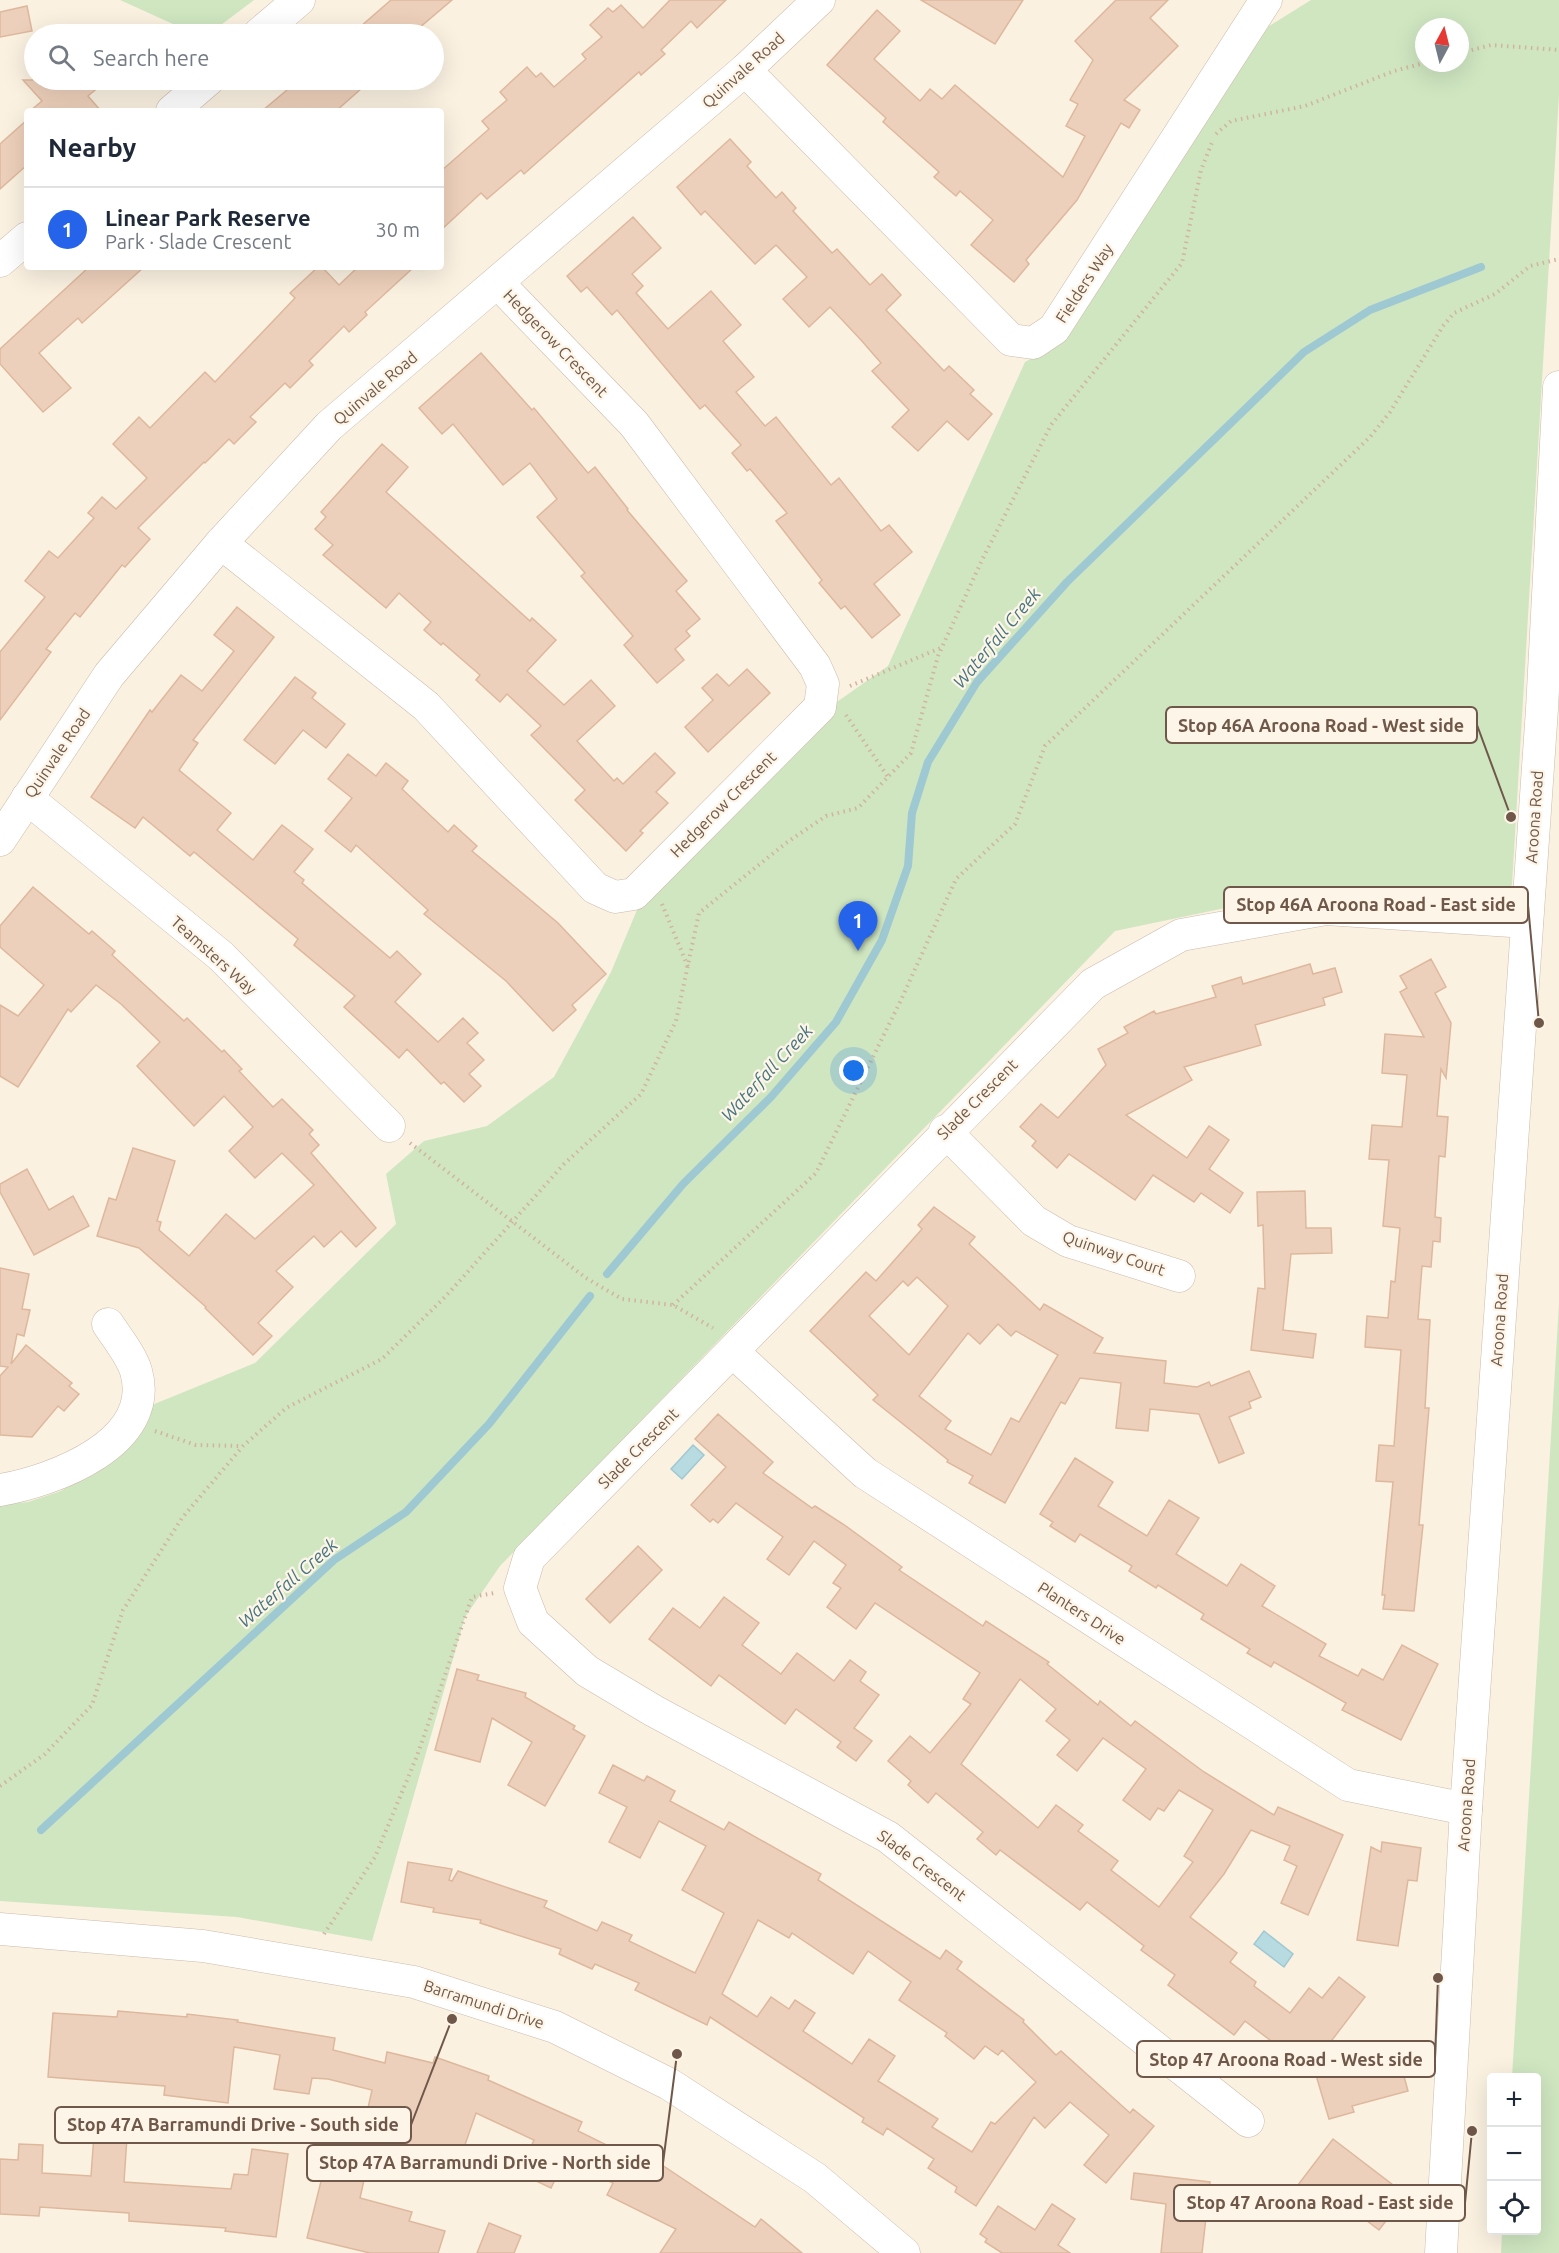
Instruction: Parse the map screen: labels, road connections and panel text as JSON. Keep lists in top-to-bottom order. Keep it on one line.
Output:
{"streets":{"street":["Quinvale Road","Fielders Way","Hedgerow Crescent","Aroona Road","Teamsters Way","Slade Crescent","Quinway Court","Planters Drive","Barramundi Drive"]},"crossings":[["Quinvale Road","Fielders Way"],["Quinvale Road","Hedgerow Crescent"],["Quinvale Road","Teamsters Way"],["Aroona Road","Slade Crescent"],["Aroona Road","Planters Drive"],["Slade Crescent","Quinway Court"],["Slade Crescent","Planters Drive"]],"water":["Waterfall Creek"],"places":["Stop 46A Aroona Road - West side","Stop 46A Aroona Road - East side","Stop 47 Aroona Road - West side","Stop 47A Barramundi Drive - South side","Stop 47A Barramundi Drive - North side","Stop 47 Aroona Road - East side"],"north":"top","page":{"search":"Search here","heading":"Nearby","list":[{"mark":"1","name":"Linear Park Reserve","note":"Park · Slade Crescent","value":"30 m"}],"pins":"1","map_buttons":["+","−"]}}
